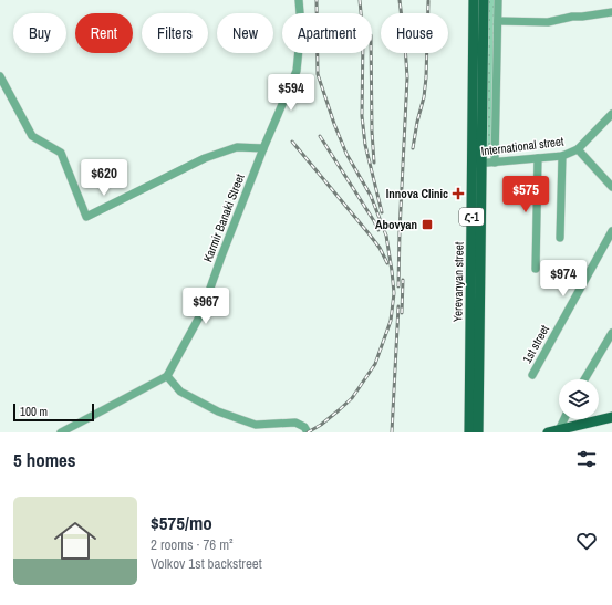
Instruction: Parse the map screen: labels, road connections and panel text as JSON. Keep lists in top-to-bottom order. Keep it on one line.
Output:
{"streets":{"main road":["Հ-1","Yerevanyan street"],"street":["International street","Karmir Banaki Street","1st street"]},"crossings":[["International street","Yerevanyan street"]],"places":{"health":["Innova Clinic"],"transit":["Abovyan"]},"scale_bar":"100 m","page":{"chip":["Buy","Rent","Filters","New","Apartment","House"],"price":["$594","$620","$575","$974","$967"],"scale":"100 m","heading":"5 homes","list":[{"name":"$575/mo","note":"2 rooms · 76 m² · Volkov 1st backstreet"}]}}
